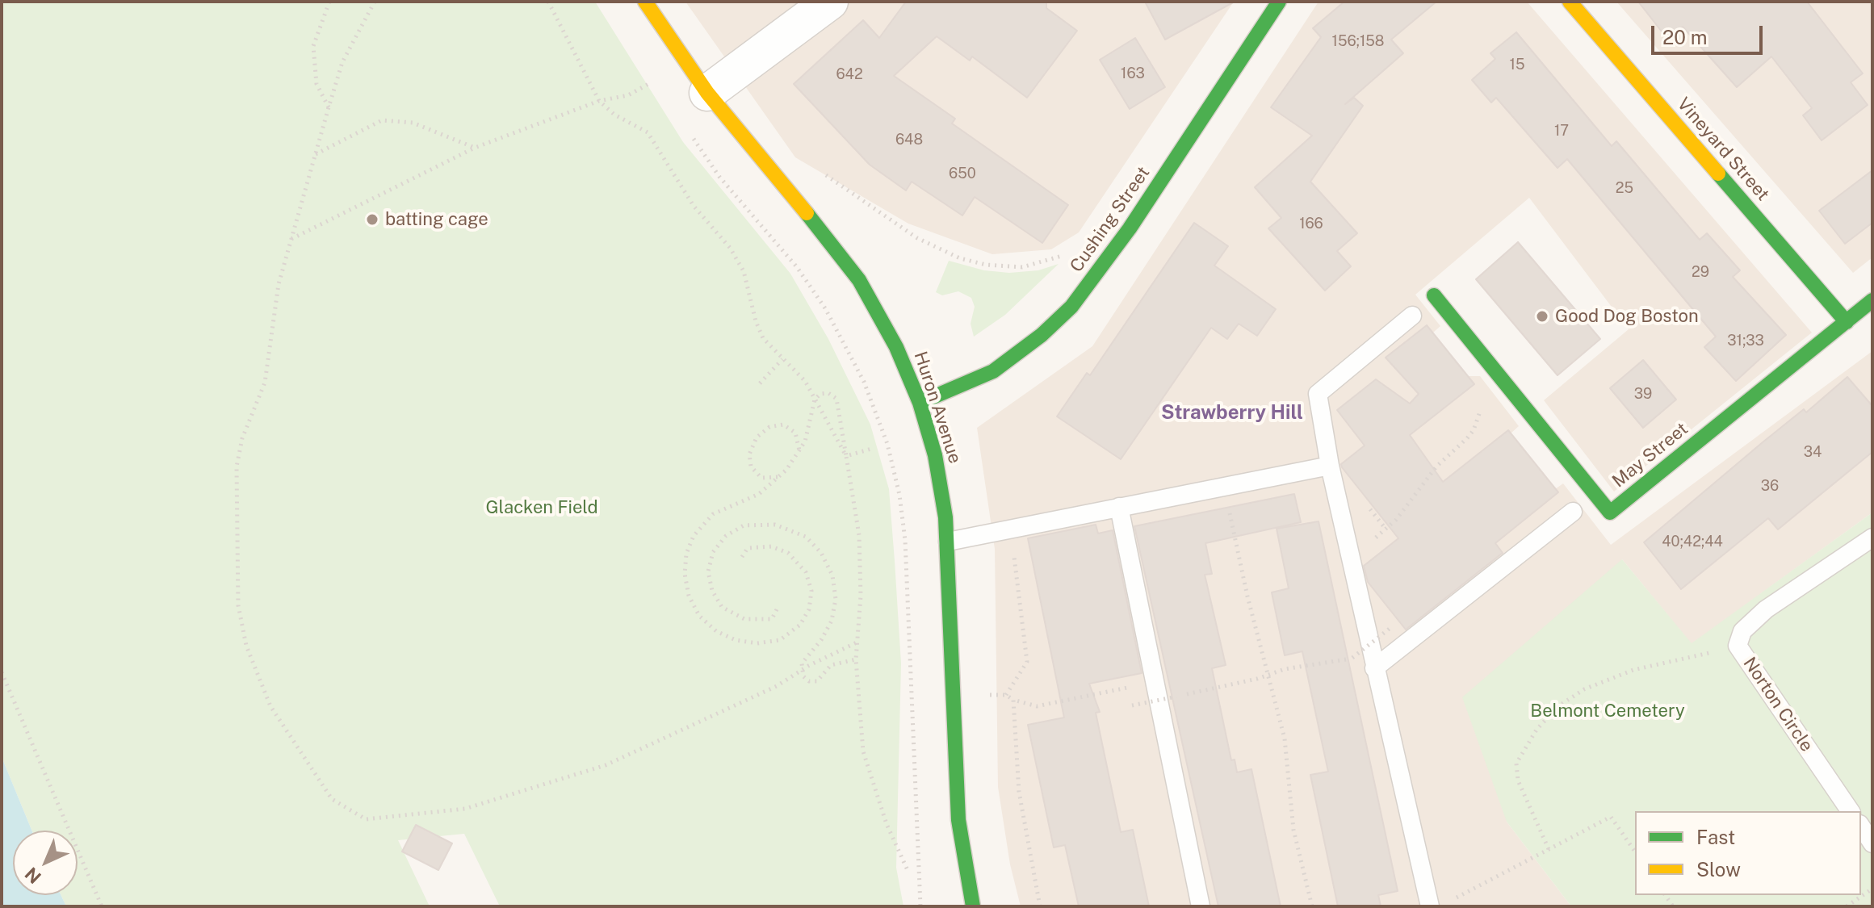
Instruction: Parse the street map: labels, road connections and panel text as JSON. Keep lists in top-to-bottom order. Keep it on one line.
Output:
{"streets":{"street":["Vineyard Street","Cushing Street","Huron Avenue","May Street"],"lane":["Norton Circle"]},"crossings":[["Vineyard Street","May Street"],["Cushing Street","Huron Avenue"]],"districts":["Strawberry Hill"],"parks":["Glacken Field","Belmont Cemetery"],"places":["batting cage","Good Dog Boston"],"house_numbers":["156;158","15","163","642","17","648","650","25","166","29","31;33","39","34","36","40;42;44"],"legend":["Fast","Slow"],"scale_bar":"20 m","north":"bottom left"}
